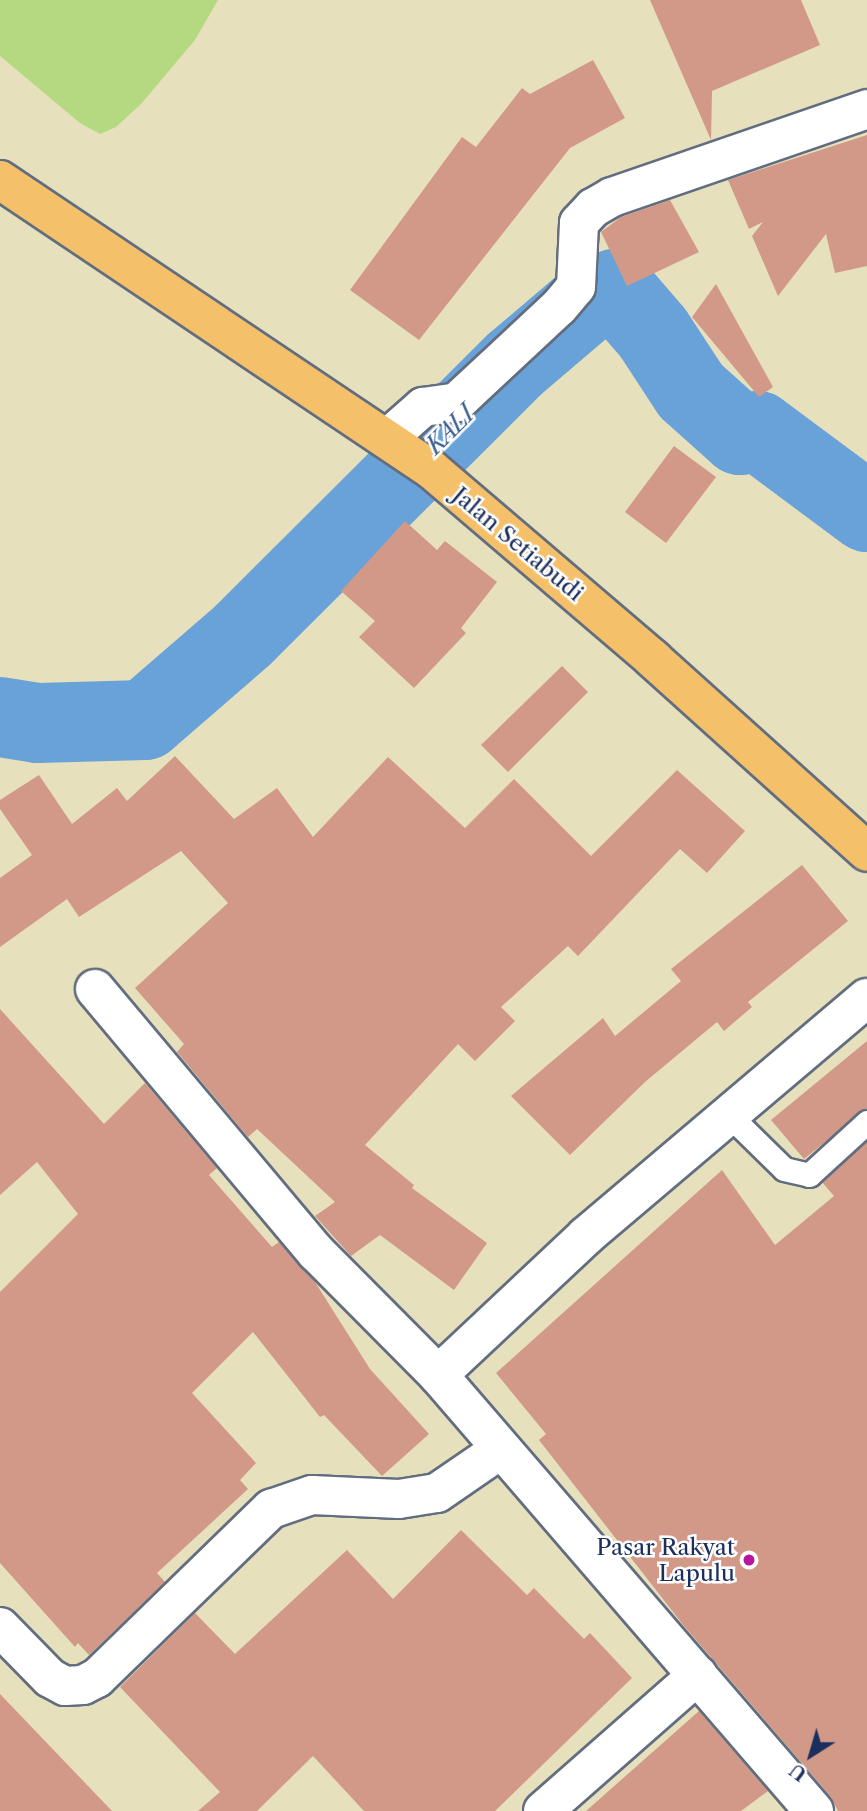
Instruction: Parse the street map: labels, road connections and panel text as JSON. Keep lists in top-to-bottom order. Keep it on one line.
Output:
{"streets":{"highway":["Jalan Setiabudi"]},"water":["KALI"],"places":["Pasar Rakyat Lapulu"],"north":"bottom left"}
